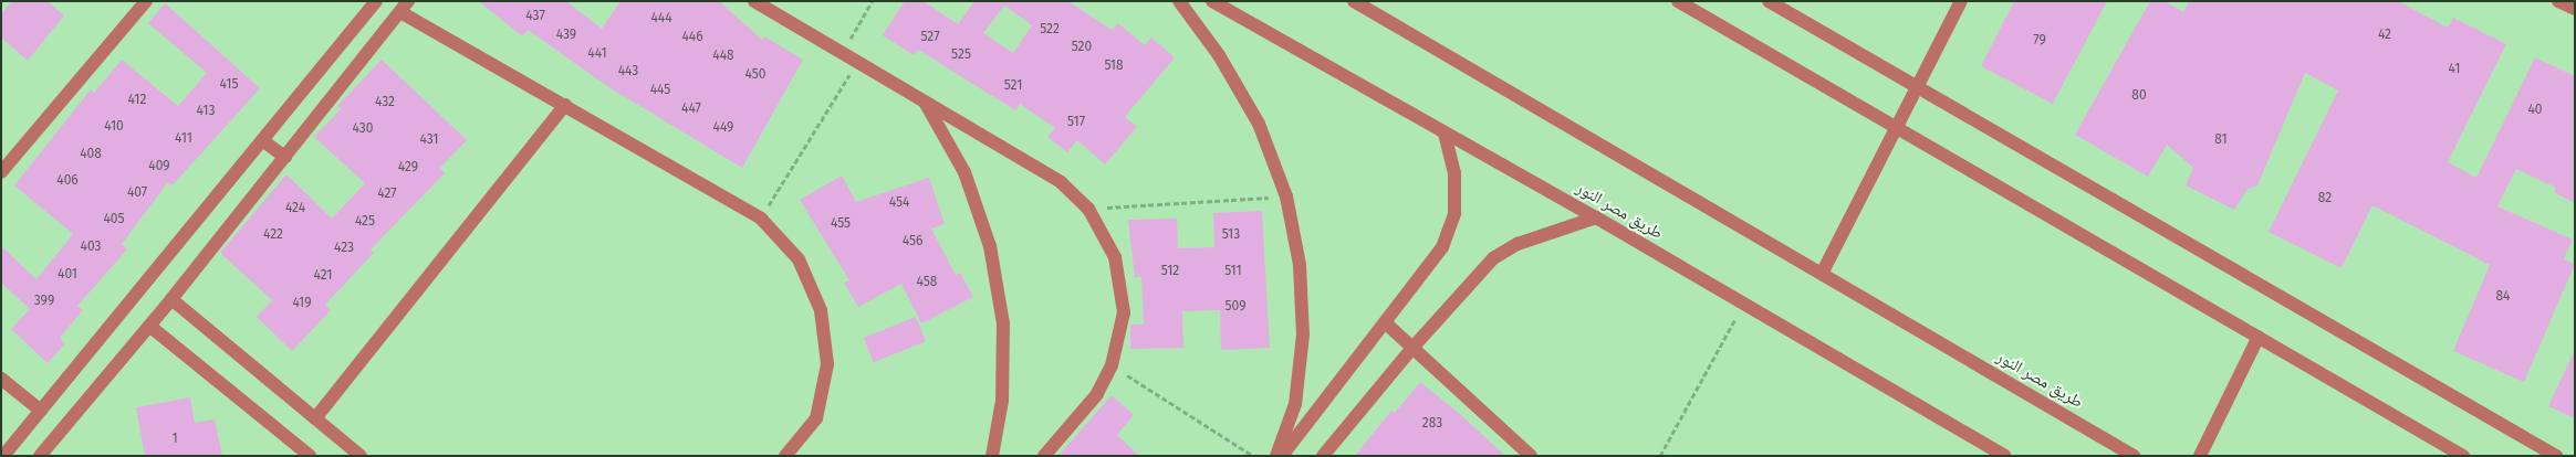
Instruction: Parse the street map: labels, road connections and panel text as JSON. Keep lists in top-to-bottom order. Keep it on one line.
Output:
{"streets":{"street":["طريق مصر النور"]},"house_numbers":["437","444","522","439","42","446","527","79","520","441","525","448","518","41","443","450","415","521","445","80","412","432","447","40","413","517","410","449","430","411","431","81","408","409","429","406","407","427","82","454","424","405","425","455","422","513","456","403","423","512","511","401","421","458","84","399","419","509","283","1"]}
